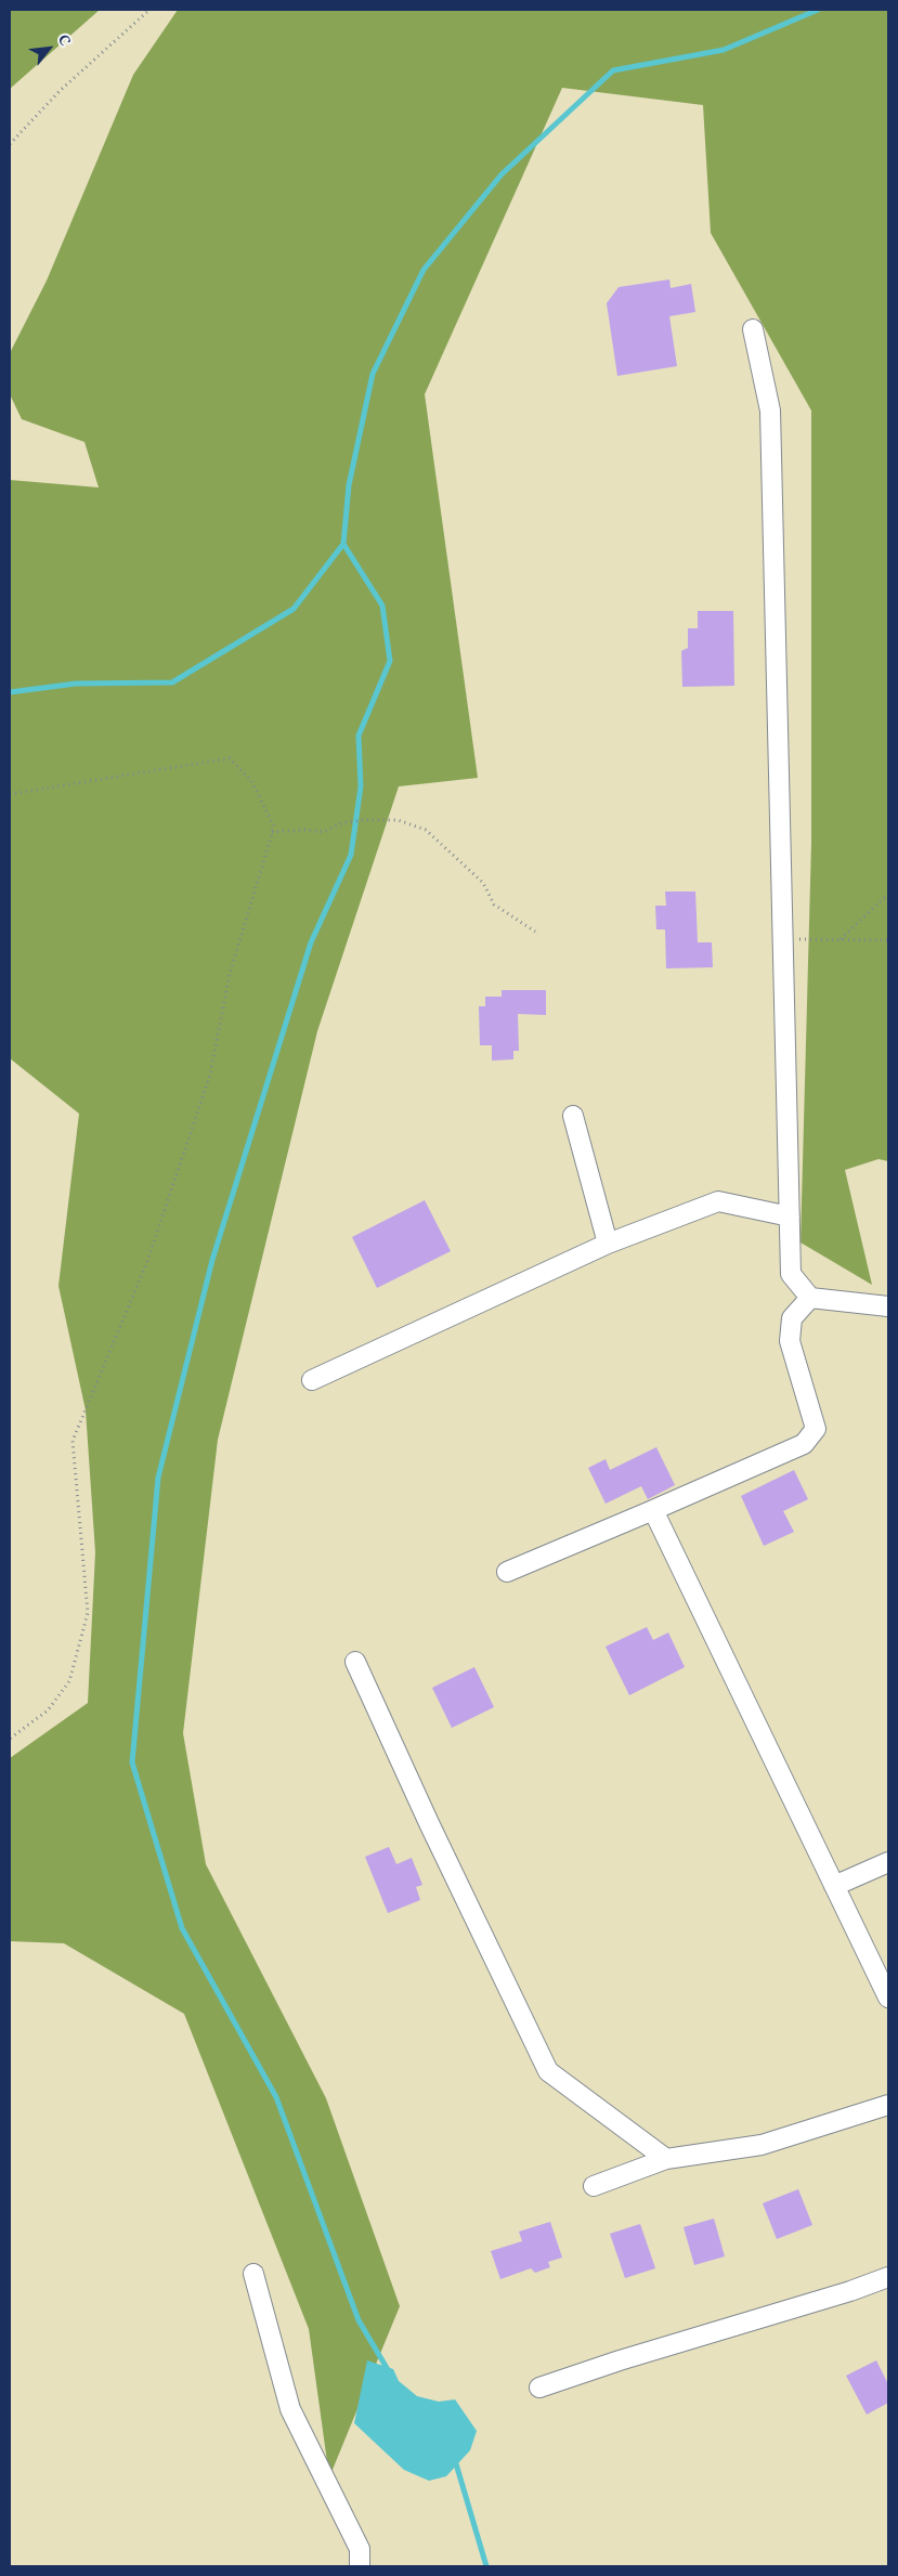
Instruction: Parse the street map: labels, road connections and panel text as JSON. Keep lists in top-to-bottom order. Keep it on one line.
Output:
{"north":"top right"}
